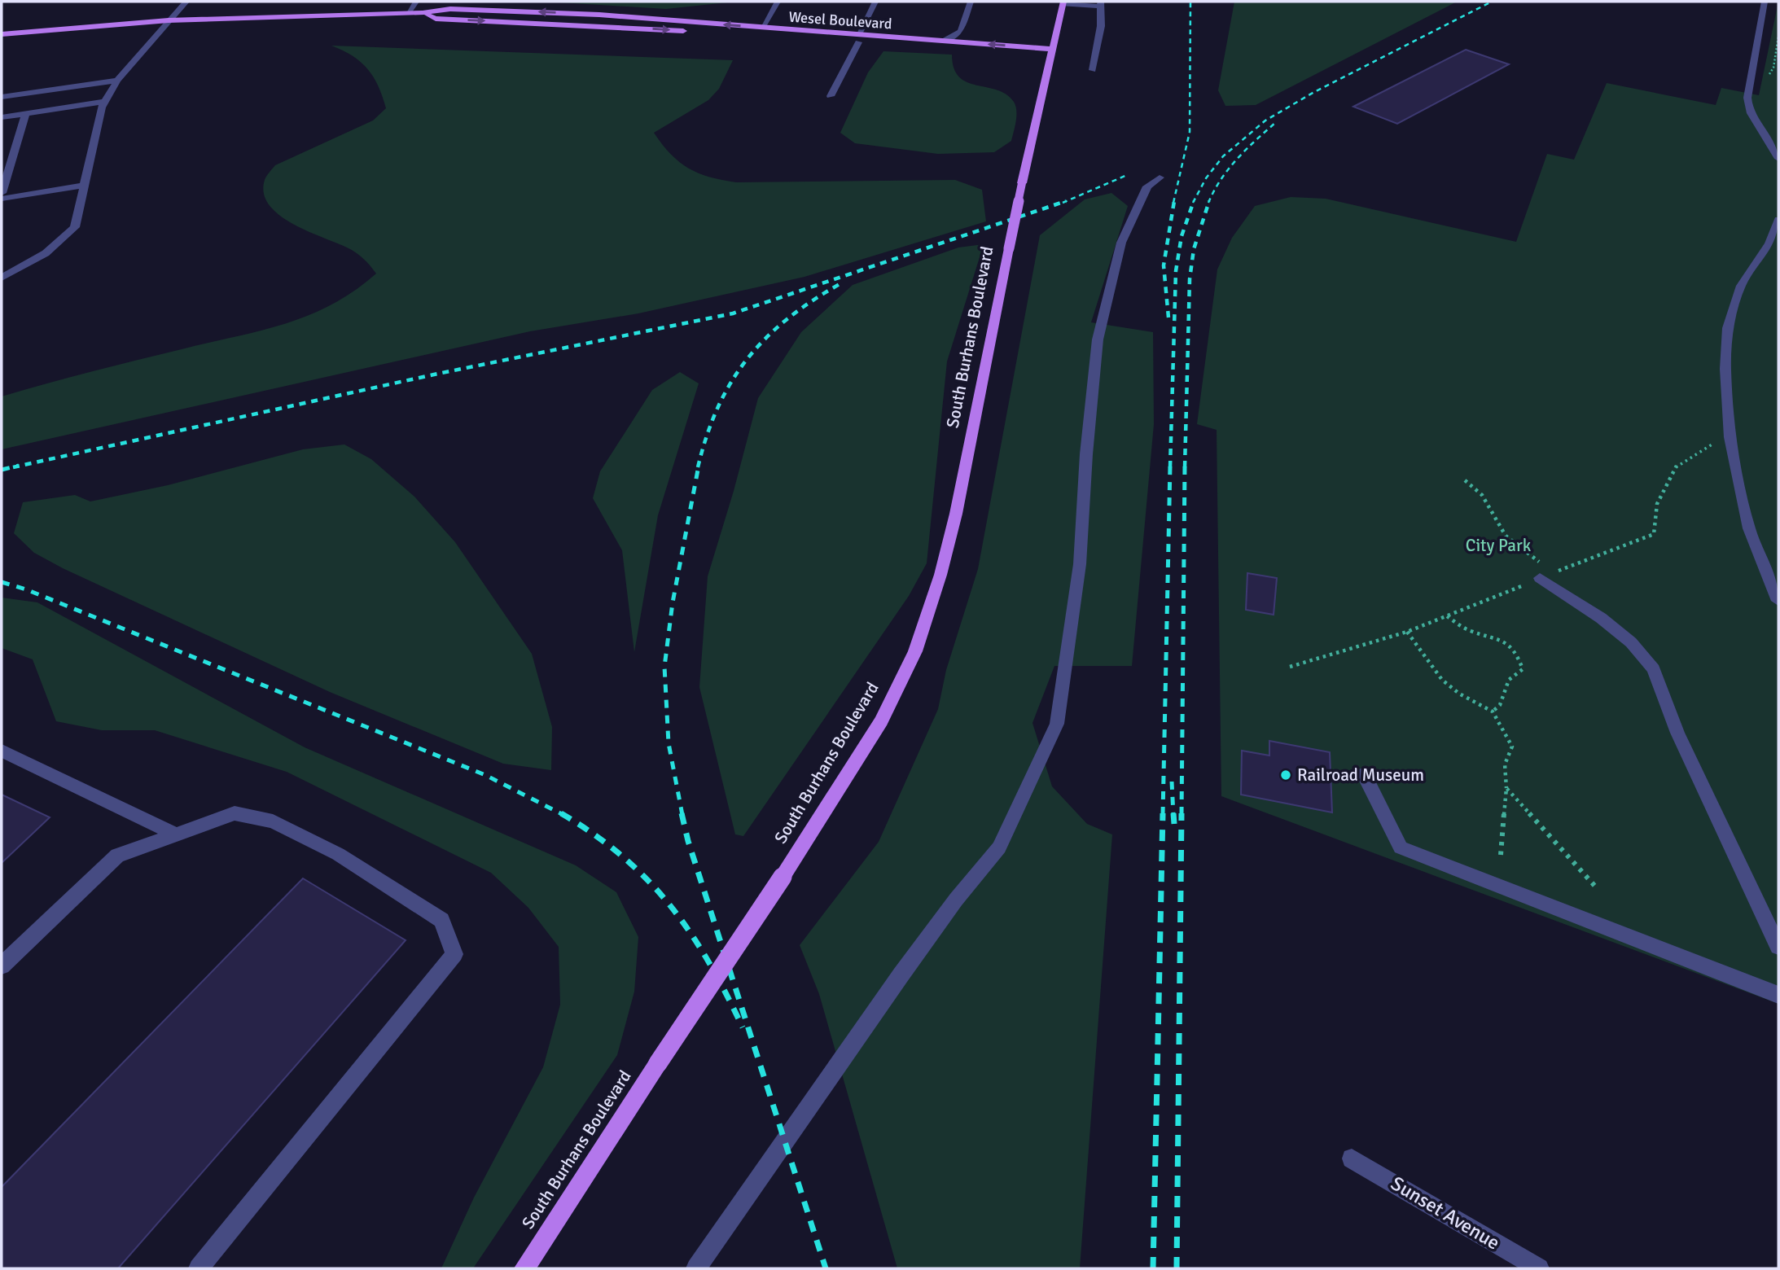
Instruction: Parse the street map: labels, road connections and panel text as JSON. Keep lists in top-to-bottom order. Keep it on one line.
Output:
{"streets":{"main road":["Wesel Boulevard","South Burhans Boulevard"],"street":["Sunset Avenue"]},"crossings":[["Wesel Boulevard","South Burhans Boulevard"]],"parks":["City Park"],"places":["Railroad Museum"]}
